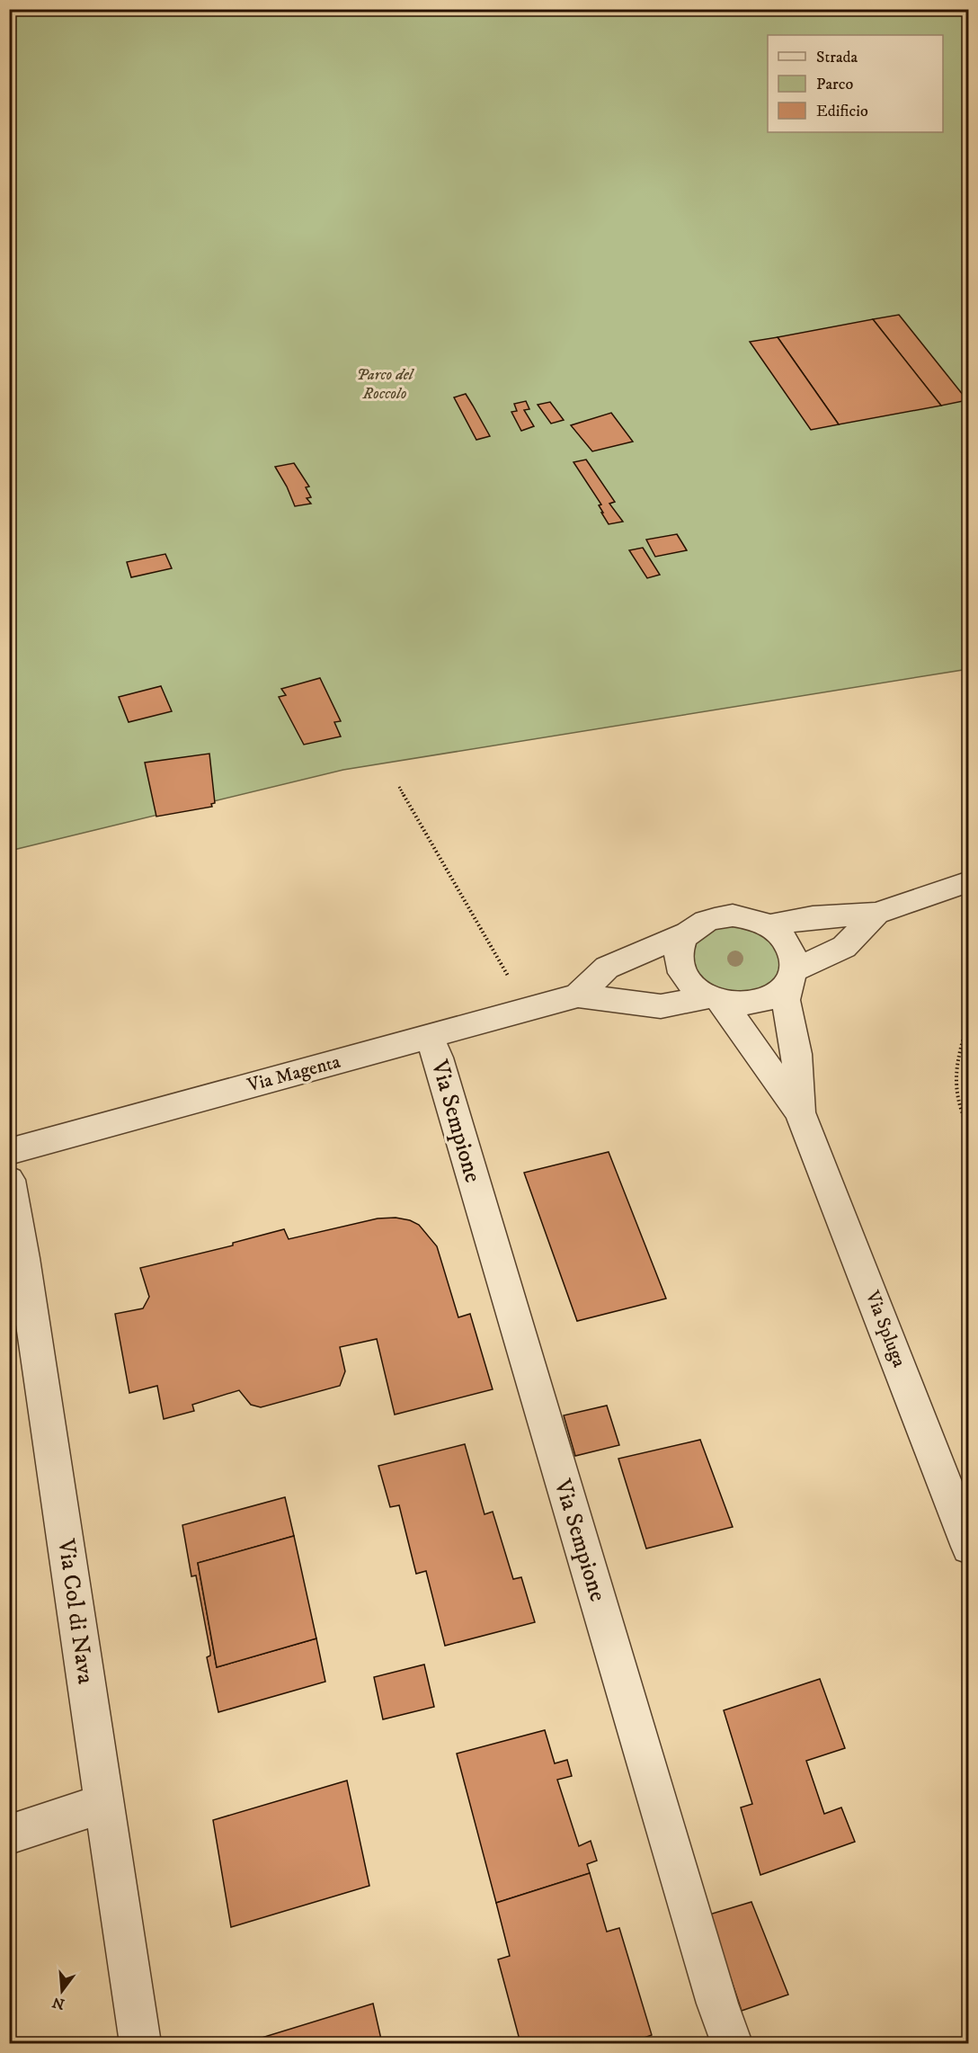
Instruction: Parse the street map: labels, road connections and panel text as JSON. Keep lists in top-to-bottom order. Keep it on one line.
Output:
{"streets":{"street":["Via Magenta","Via Sempione","Via Spluga","Via Col di Nava"]},"crossings":[["Via Magenta","Via Sempione"],["Via Magenta","Via Spluga"]],"parks":["Parco del Roccolo"],"legend":["Strada","Parco","Edificio"],"north":"bottom"}
